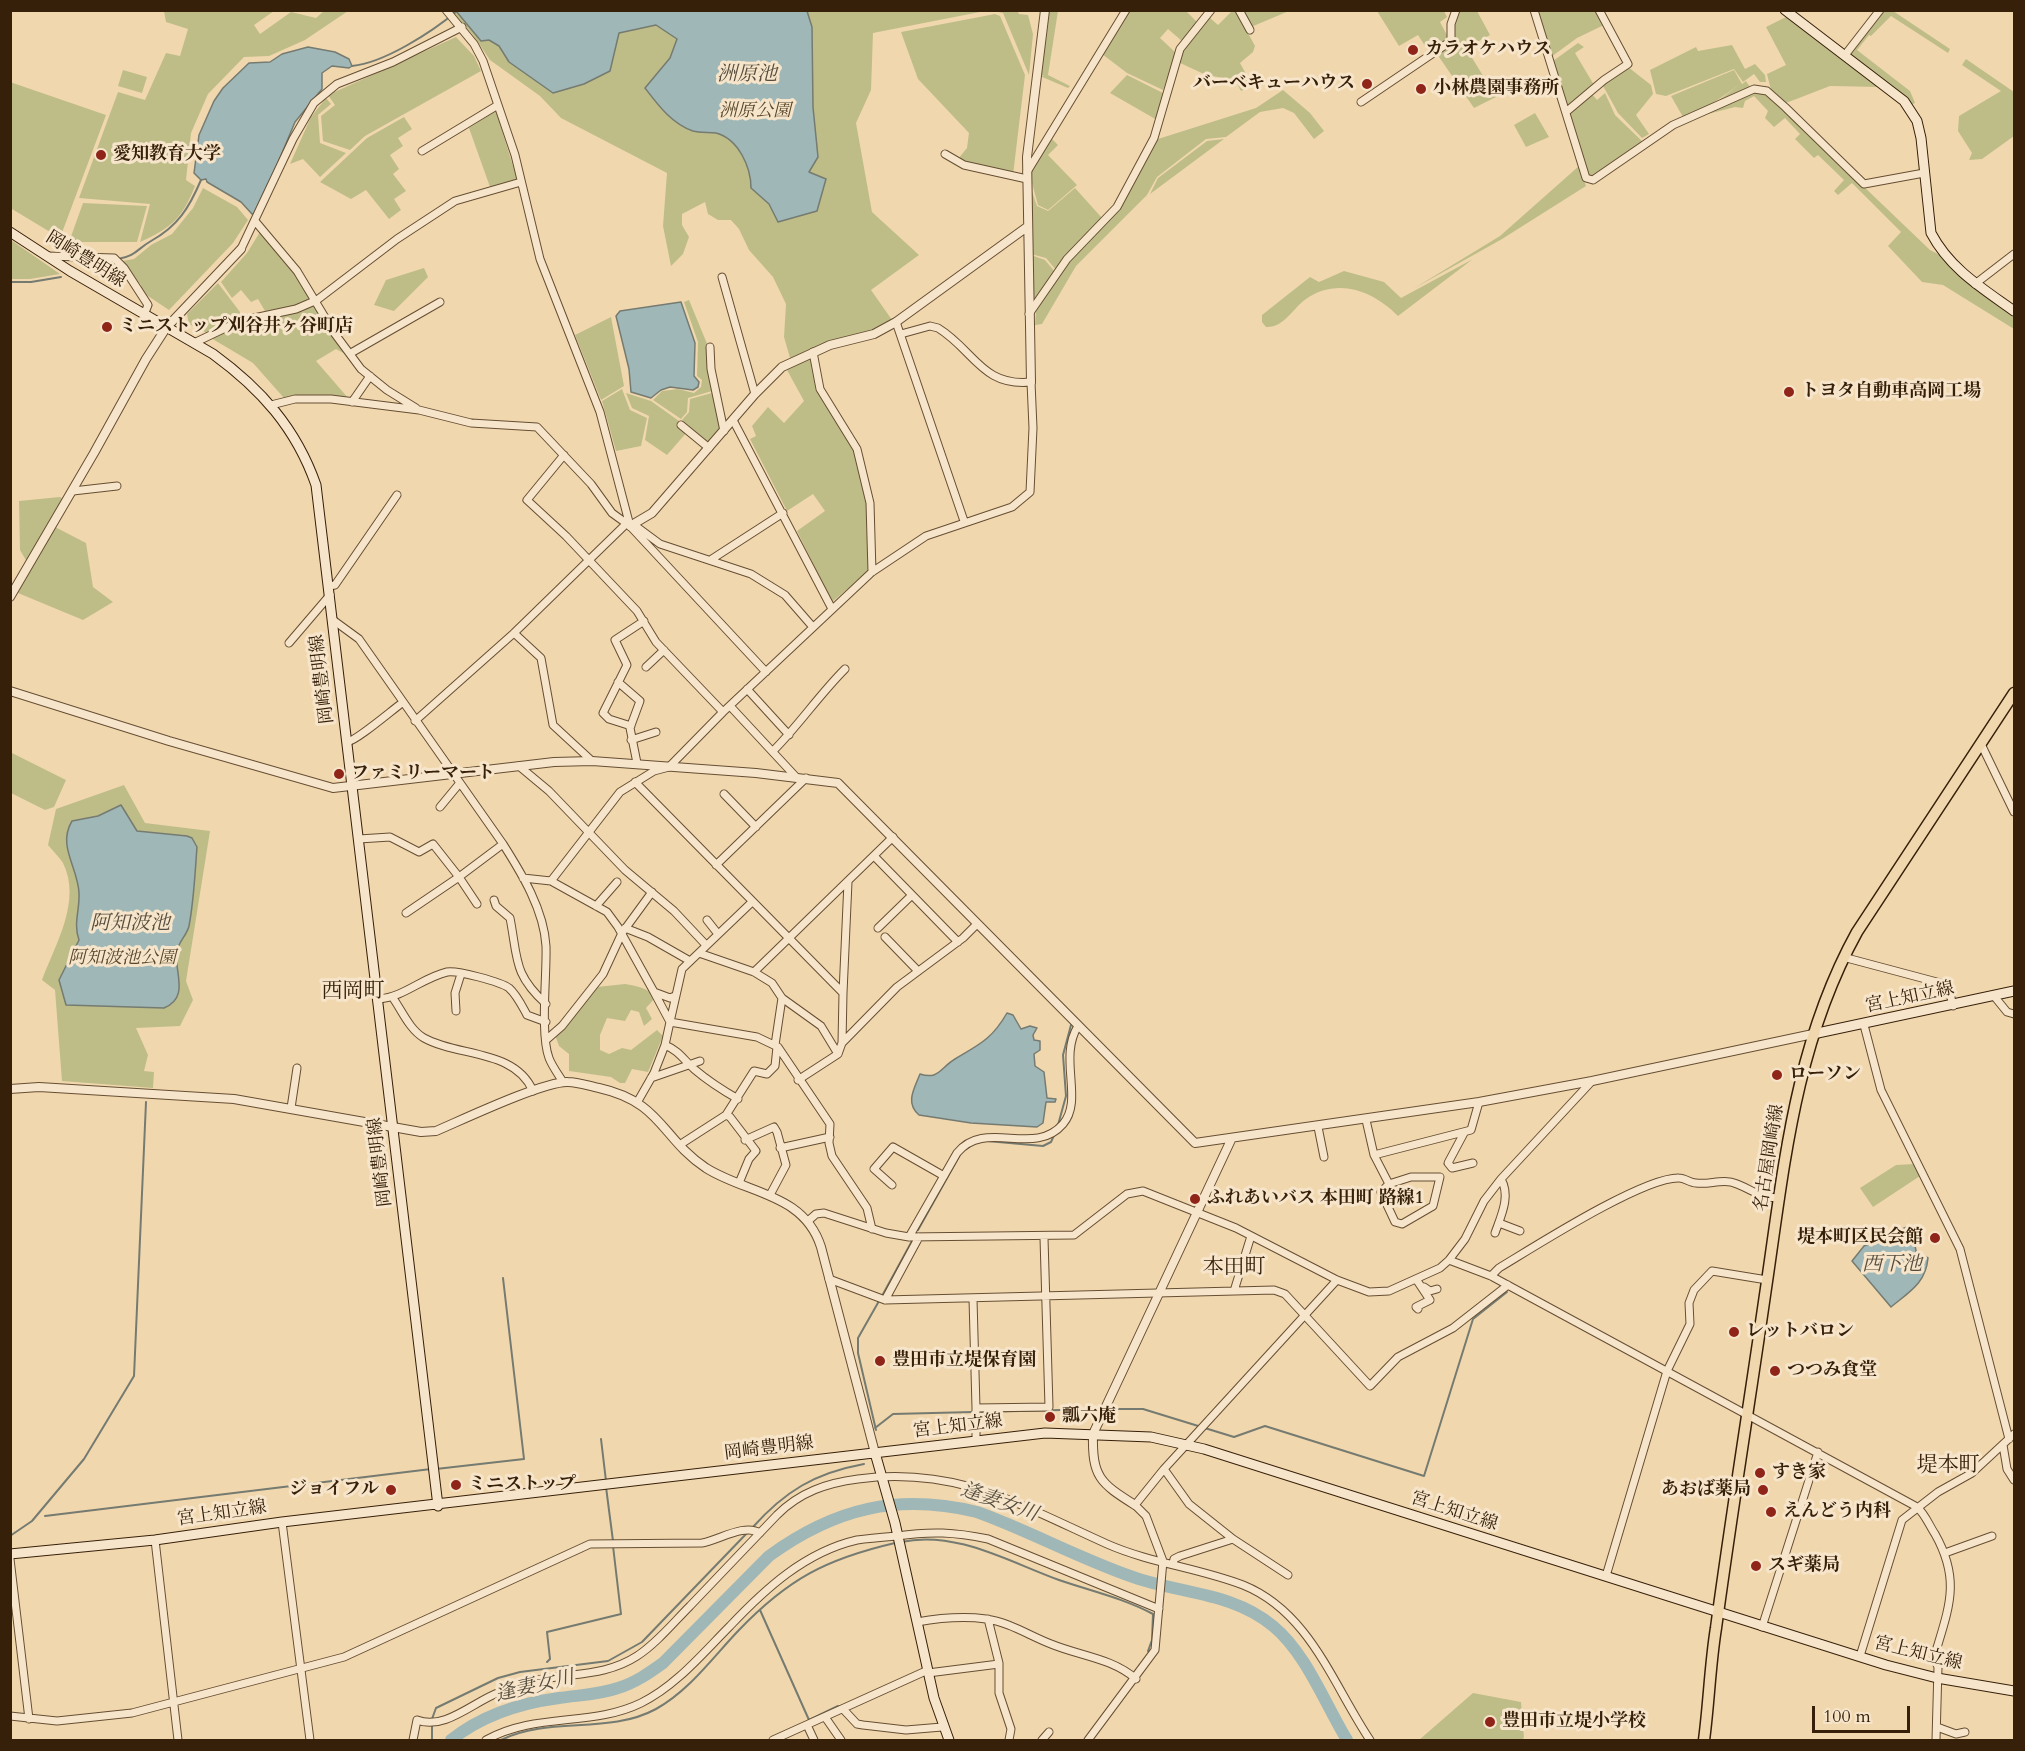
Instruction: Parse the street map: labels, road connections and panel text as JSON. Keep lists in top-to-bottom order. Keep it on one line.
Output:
{"streets":{"main road":["岡崎豊明線","宮上知立線","名古屋岡崎線"]},"crossings":[["岡崎豊明線","宮上知立線"],["宮上知立線","名古屋岡崎線"]],"districts":["西岡町","本田町","堤本町"],"water":["洲原池","阿知波池","西下池","逢妻女川"],"parks":["洲原公園","阿知波池公園"],"places":["カラオケハウス","バーベキューハウス","小林農園事務所","愛知教育大学","ミニストップ刈谷井ヶ谷町店","トヨタ自動車高岡工場","ファミリーマート","ローソン","ふれあいバス 本田町 路線1","堤本町区民会館","レットバロン","豊田市立堤保育園","つつみ食堂","瓢六庵","すき家","ミニストップ","ジョイフル","あおば薬局","えんどう内科","スギ薬局","豊田市立堤小学校"],"scale_bar":"100 m"}
